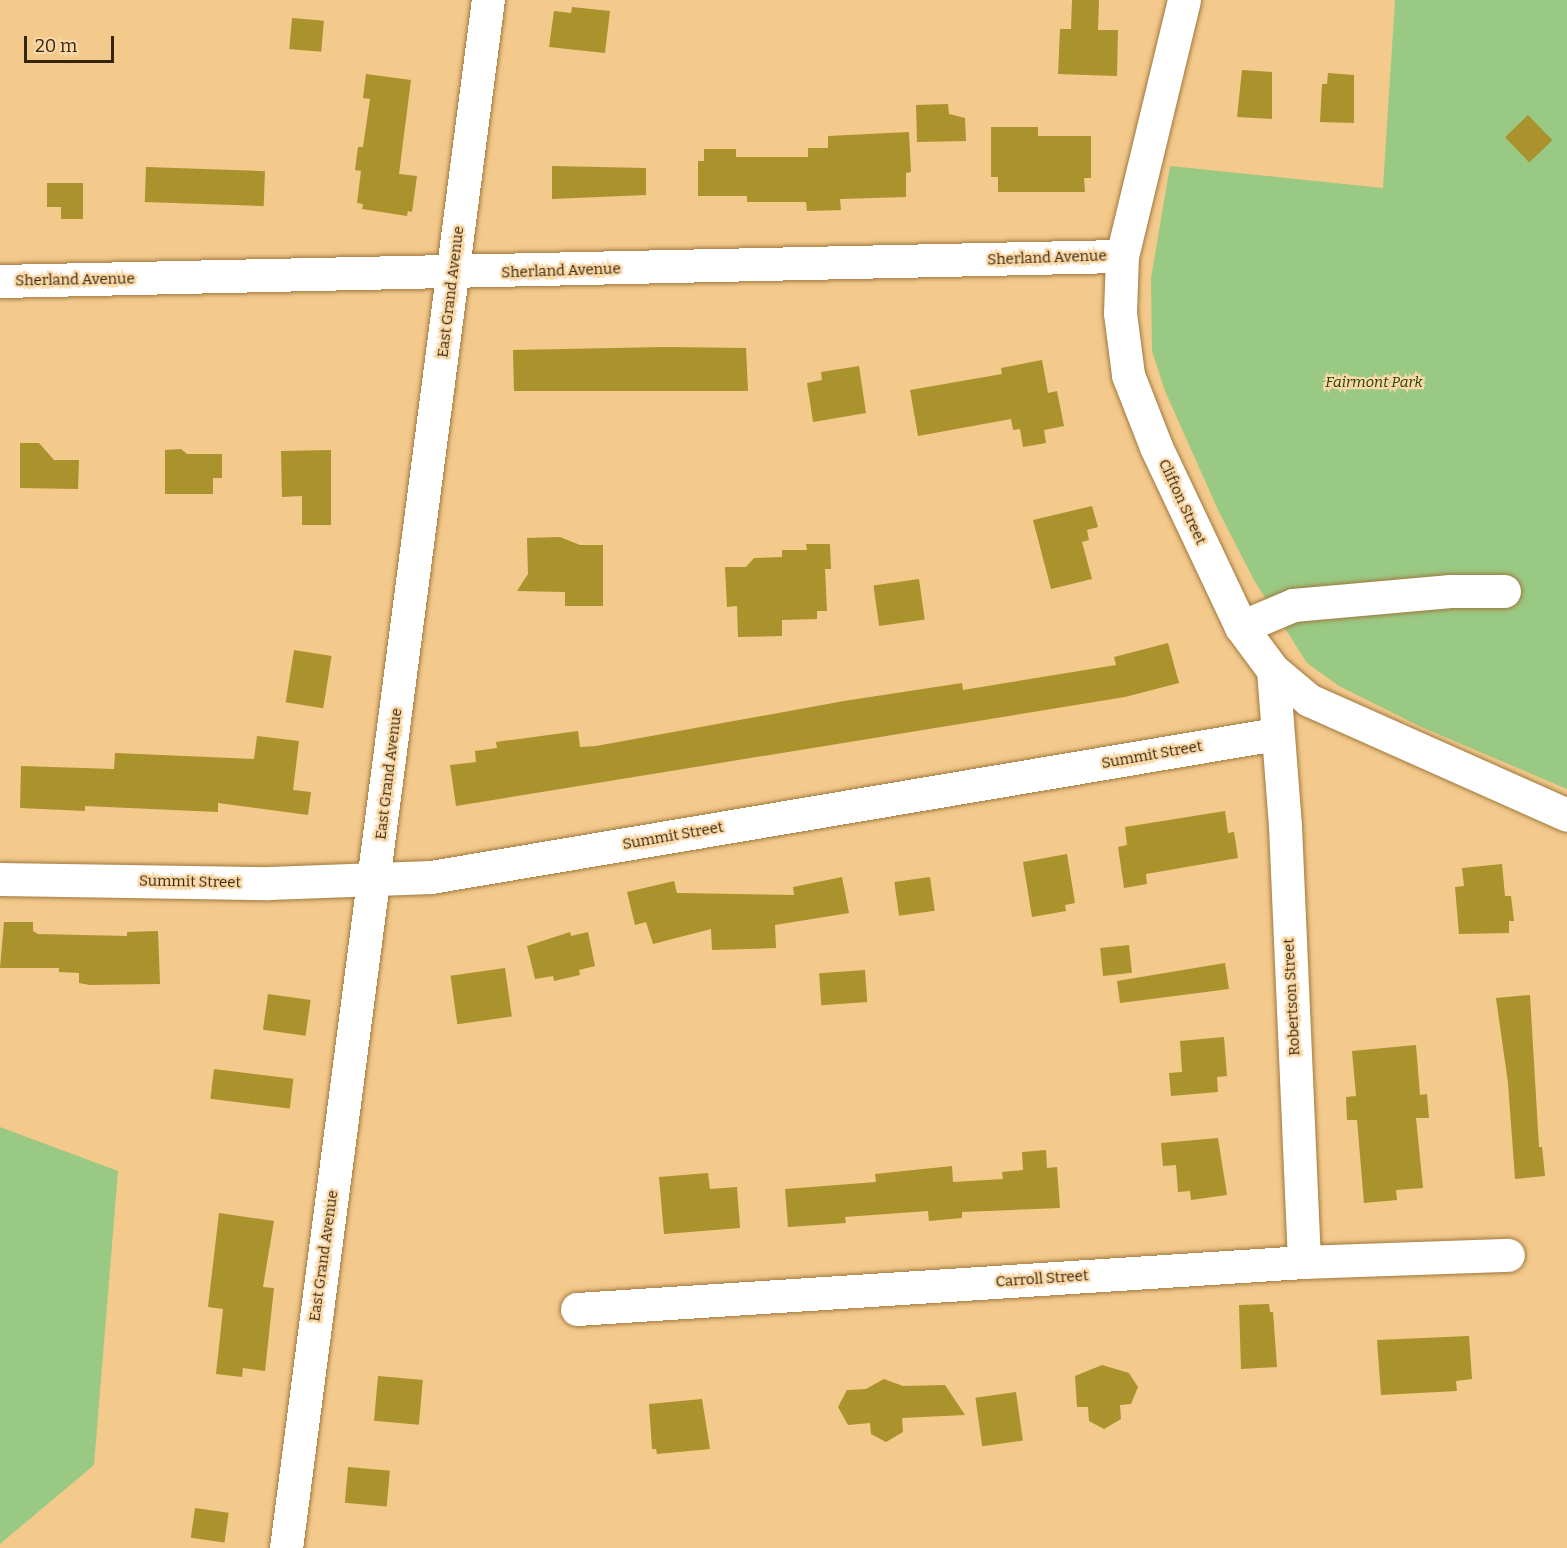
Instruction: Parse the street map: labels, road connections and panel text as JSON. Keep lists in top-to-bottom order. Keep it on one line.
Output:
{"streets":{"street":["Sherland Avenue","East Grand Avenue","Clifton Street","Summit Street","Robertson Street","Carroll Street"]},"crossings":[["Sherland Avenue","East Grand Avenue"],["Sherland Avenue","Clifton Street"],["East Grand Avenue","Summit Street"],["Summit Street","Robertson Street"],["Robertson Street","Carroll Street"]],"parks":["Fairmont Park"],"scale_bar":"20 m"}
